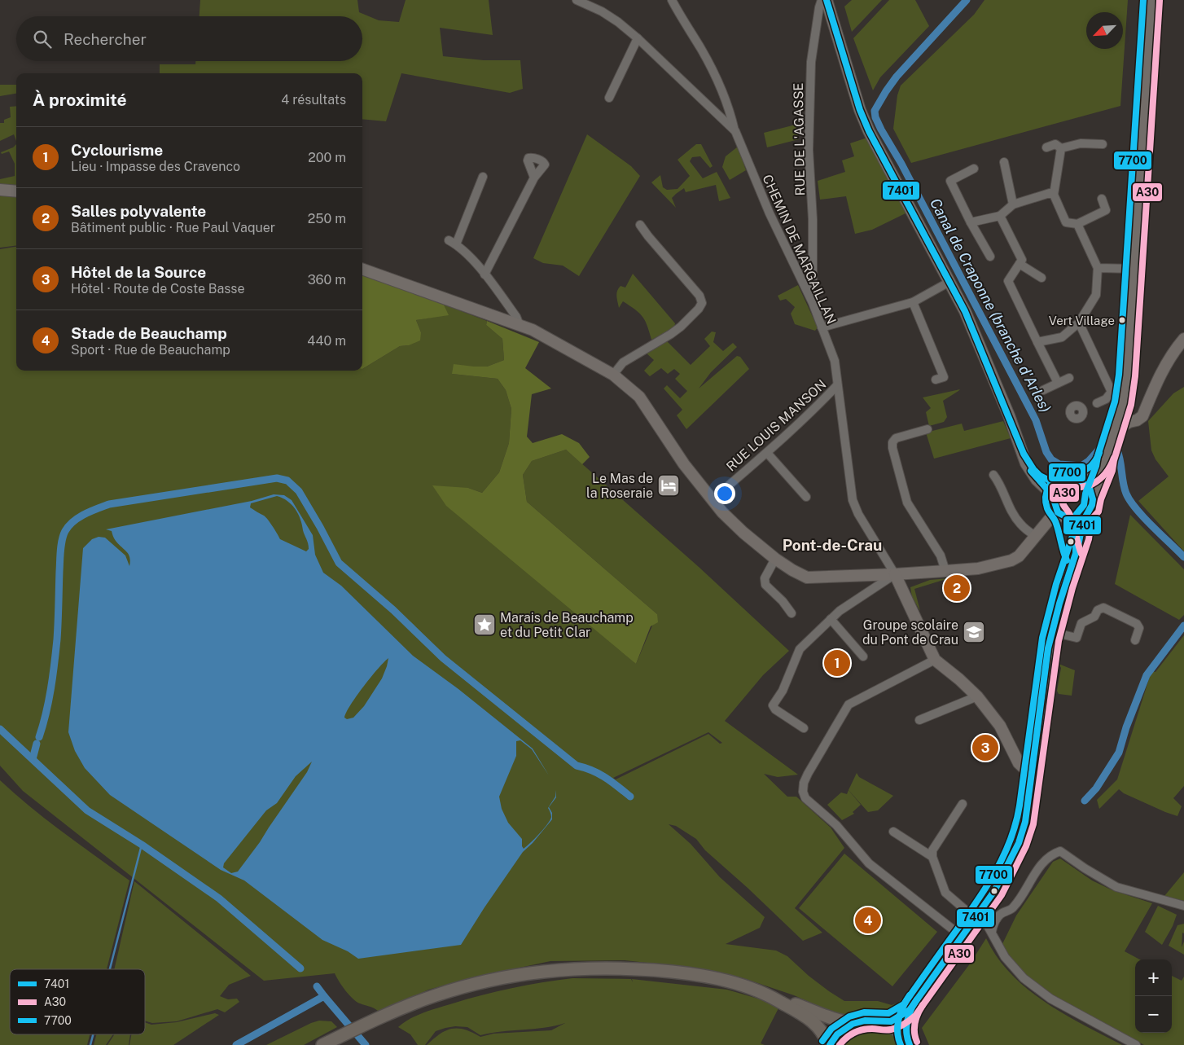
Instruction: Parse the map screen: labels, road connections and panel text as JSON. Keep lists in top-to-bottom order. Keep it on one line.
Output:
{"streets":{"street":["RUE DE L'AGASSE","CHEMIN DE MARGAILLAN","RUE LOUIS MANSON"]},"crossings":[["RUE DE L'AGASSE","CHEMIN DE MARGAILLAN"],["CHEMIN DE MARGAILLAN","RUE LOUIS MANSON"]],"districts":["Pont-de-Crau"],"water":["Canal de Craponne (branche d'Arles)"],"places":{"other":["Vert Village"],"hotel":["Le Mas de la Roseraie"],"place":["Marais de Beauchamp et du Petit Clar"],"school or university":["Groupe scolaire du Pont de Crau"]},"lines":["transit line 7401","transit line 7700","transit line A30"],"legend":["7401","A30","7700"],"north":"bottom left","page":{"search":"Rechercher","heading":["À proximité","4 résultats"],"list":[{"mark":"1","name":"Cyclourisme","note":"Lieu · Impasse des Cravenco","value":"200 m"},{"mark":"2","name":"Salles polyvalente","note":"Bâtiment public · Rue Paul Vaquer","value":"250 m"},{"mark":"3","name":"Hôtel de la Source","note":"Hôtel · Route de Coste Basse","value":"360 m"},{"mark":"4","name":"Stade de Beauchamp","note":"Sport · Rue de Beauchamp","value":"440 m"}],"pins":["2","1","3","4"],"map_buttons":["+","−"]}}
